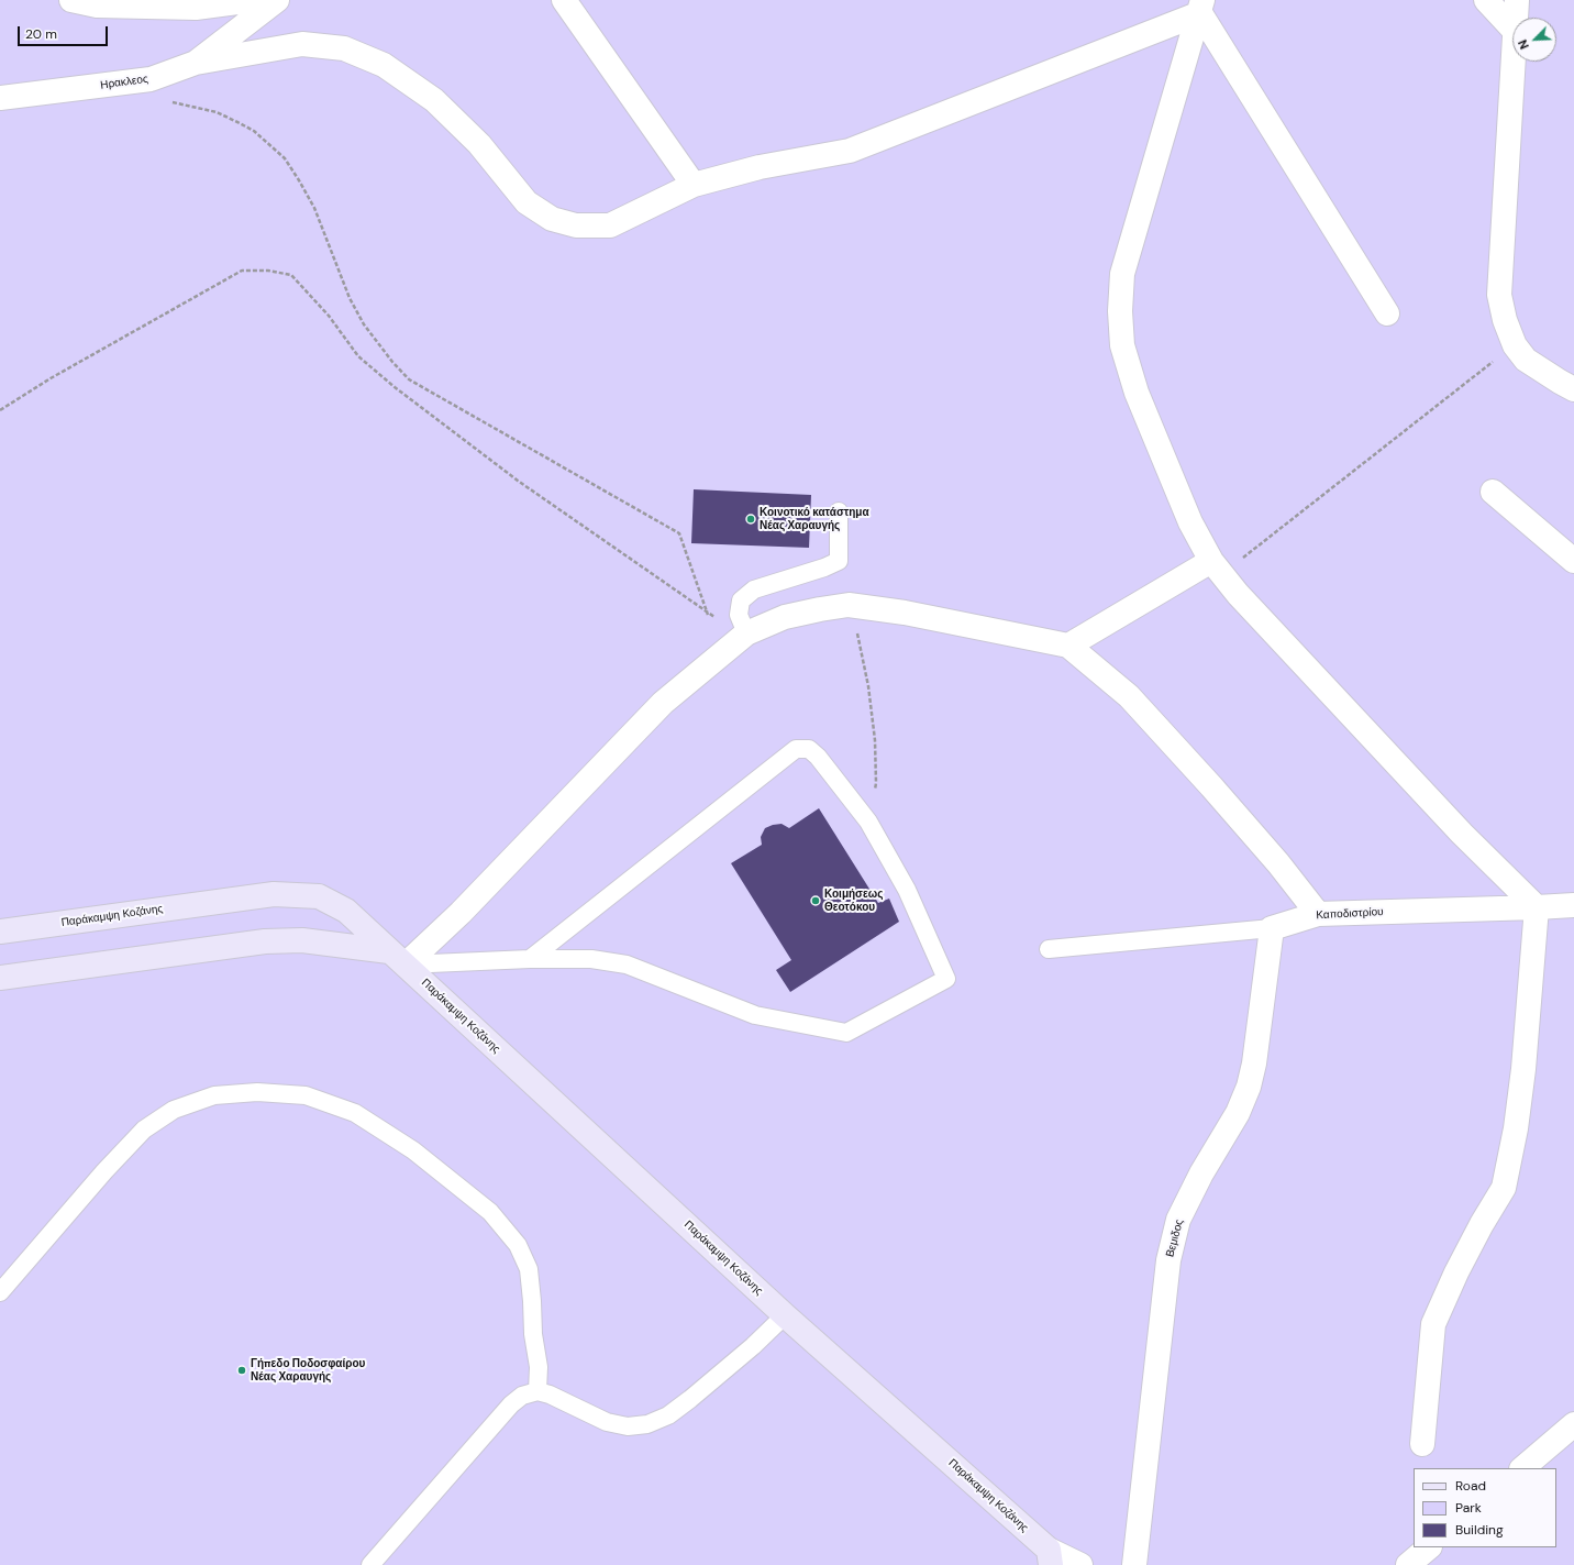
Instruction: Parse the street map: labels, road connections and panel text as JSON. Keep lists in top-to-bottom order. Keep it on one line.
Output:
{"streets":{"main road":["Παράκαμψη Κοζάνης"],"street":["Ηρακλεος","Καποδιστρίου","Βεμιδος"]},"crossings":[["Καποδιστρίου","Βεμιδος"]],"places":["Κοινοτικό κατάστημα Νέας Χαραυγής","Κοιμήσεως Θεοτόκου","Γήπεδο Ποδοσφαίρου Νέας Χαραυγής"],"legend":["Road","Park","Building"],"scale_bar":"20 m","north":"bottom left"}
